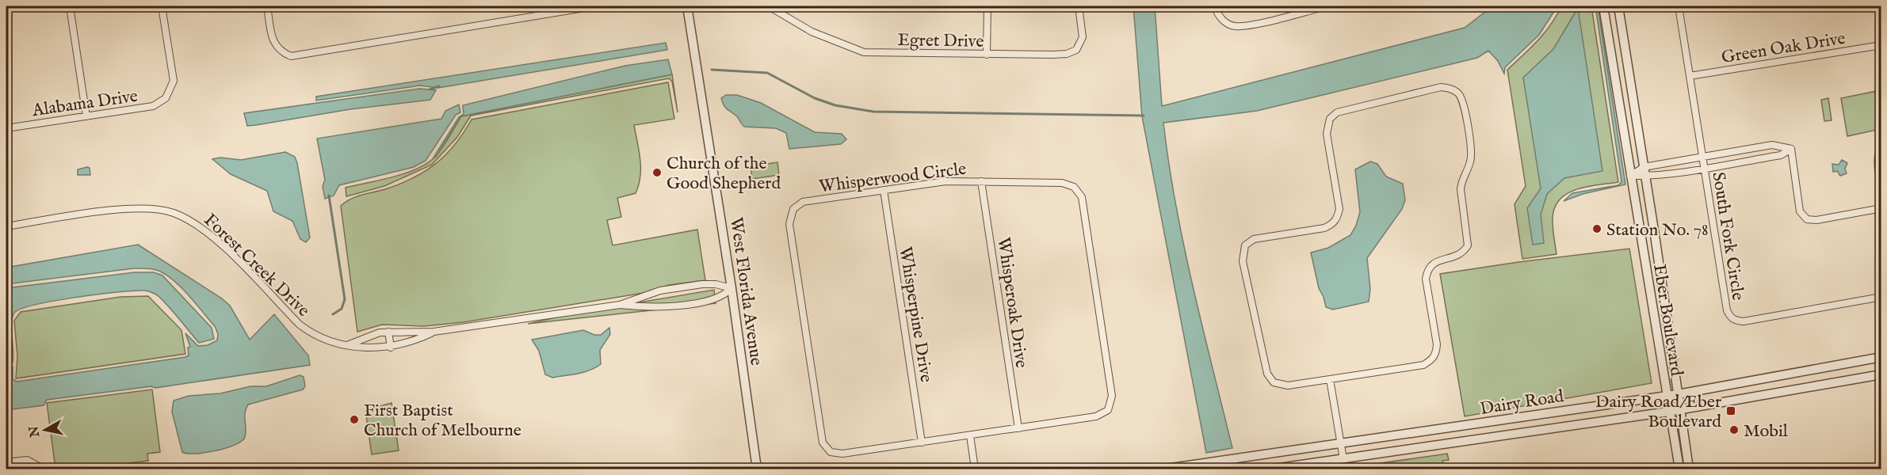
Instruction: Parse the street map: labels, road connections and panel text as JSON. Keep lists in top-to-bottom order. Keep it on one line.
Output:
{"streets":{"street":["Egret Drive","Green Oak Drive","Alabama Drive","Whisperwood Circle","South Fork Circle","Forest Creek Drive","West Florida Avenue","Whisperoak Drive","Whisperpine Drive","Eber Boulevard","Dairy Road"]},"crossings":[["Green Oak Drive","South Fork Circle"],["Whisperwood Circle","Whisperoak Drive"],["Whisperwood Circle","Whisperpine Drive"],["Forest Creek Drive","West Florida Avenue"],["Eber Boulevard","Dairy Road"]],"places":{"other":["Church of the Good Shepherd","Station No. 78","First Baptist Church of Melbourne","Mobil"],"transit":["Dairy Road/Eber Boulevard"]},"north":"left"}
